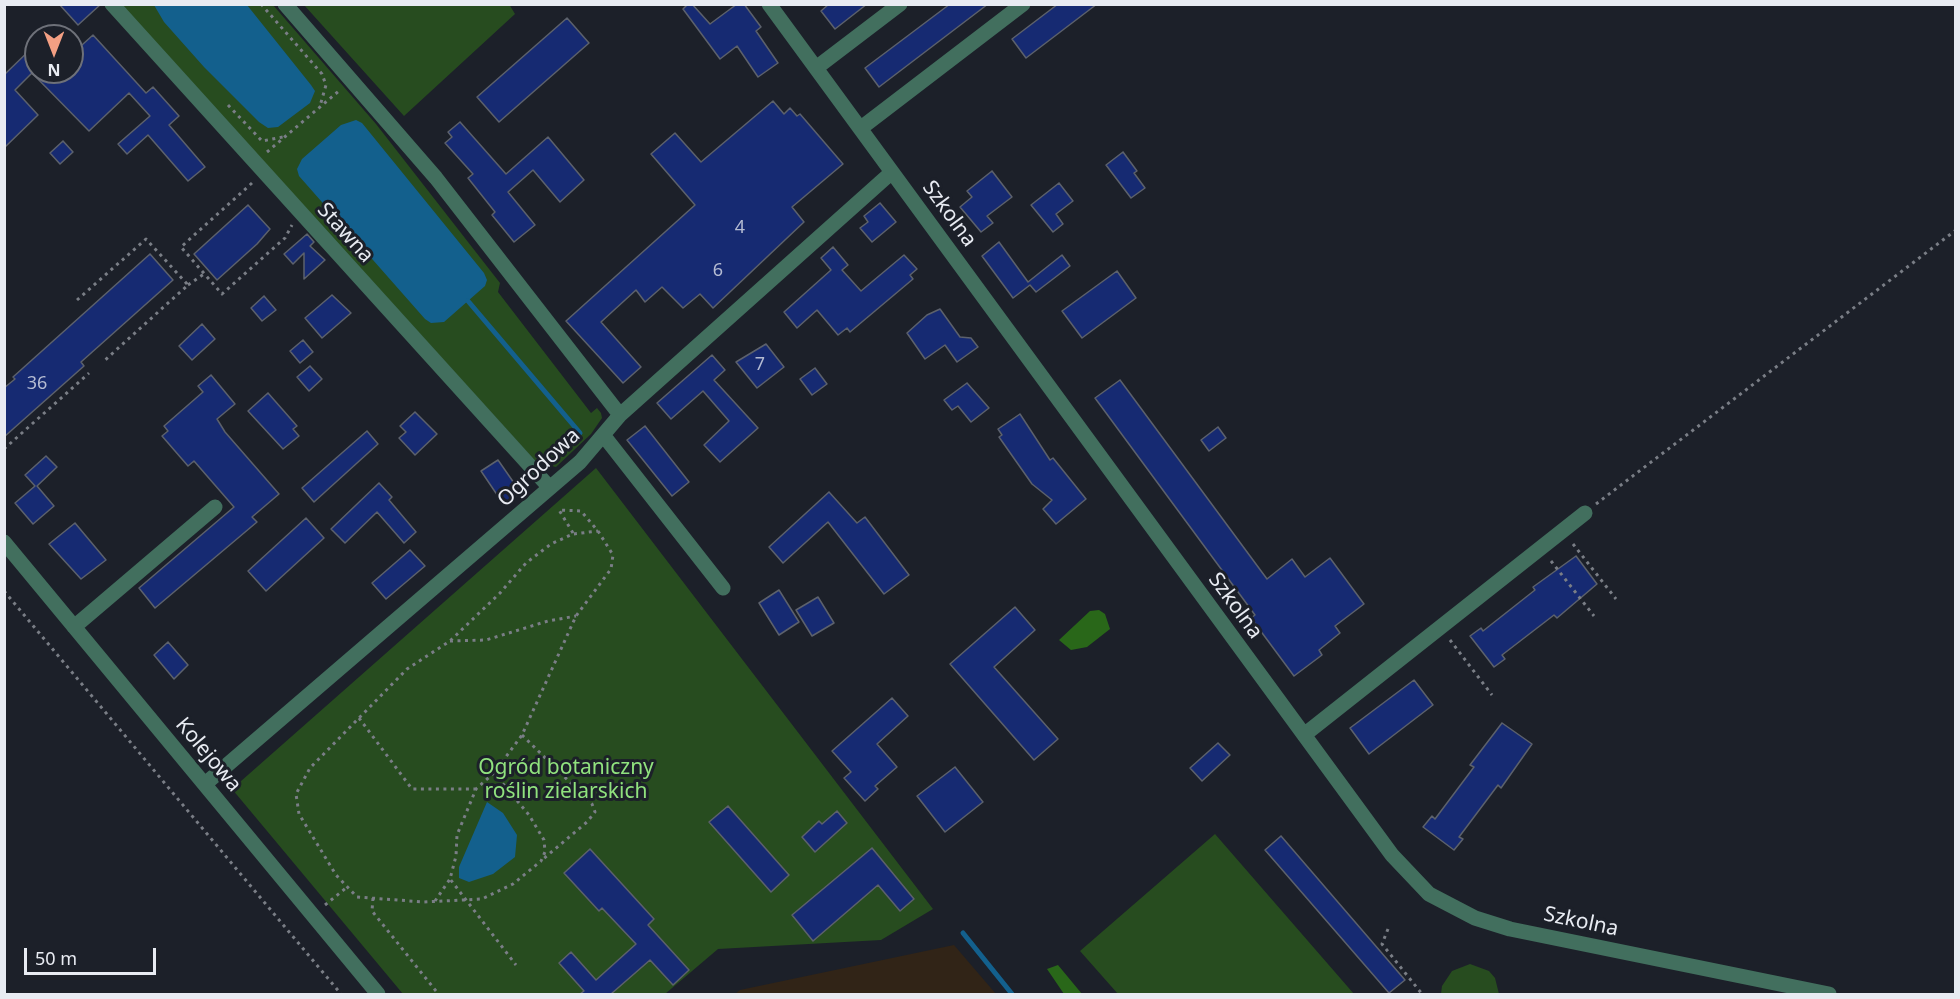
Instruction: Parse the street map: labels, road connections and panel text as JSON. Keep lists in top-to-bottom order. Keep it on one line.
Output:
{"streets":{"street":["Szkolna","Stawna","Ogrodowa","Kolejowa"]},"crossings":[["Szkolna","Ogrodowa"],["Stawna","Ogrodowa"],["Ogrodowa","Kolejowa"]],"parks":["Ogród botaniczny roślin zielarskich"],"house_numbers":["4","6","7","36"],"scale_bar":"50 m","north":"bottom"}
